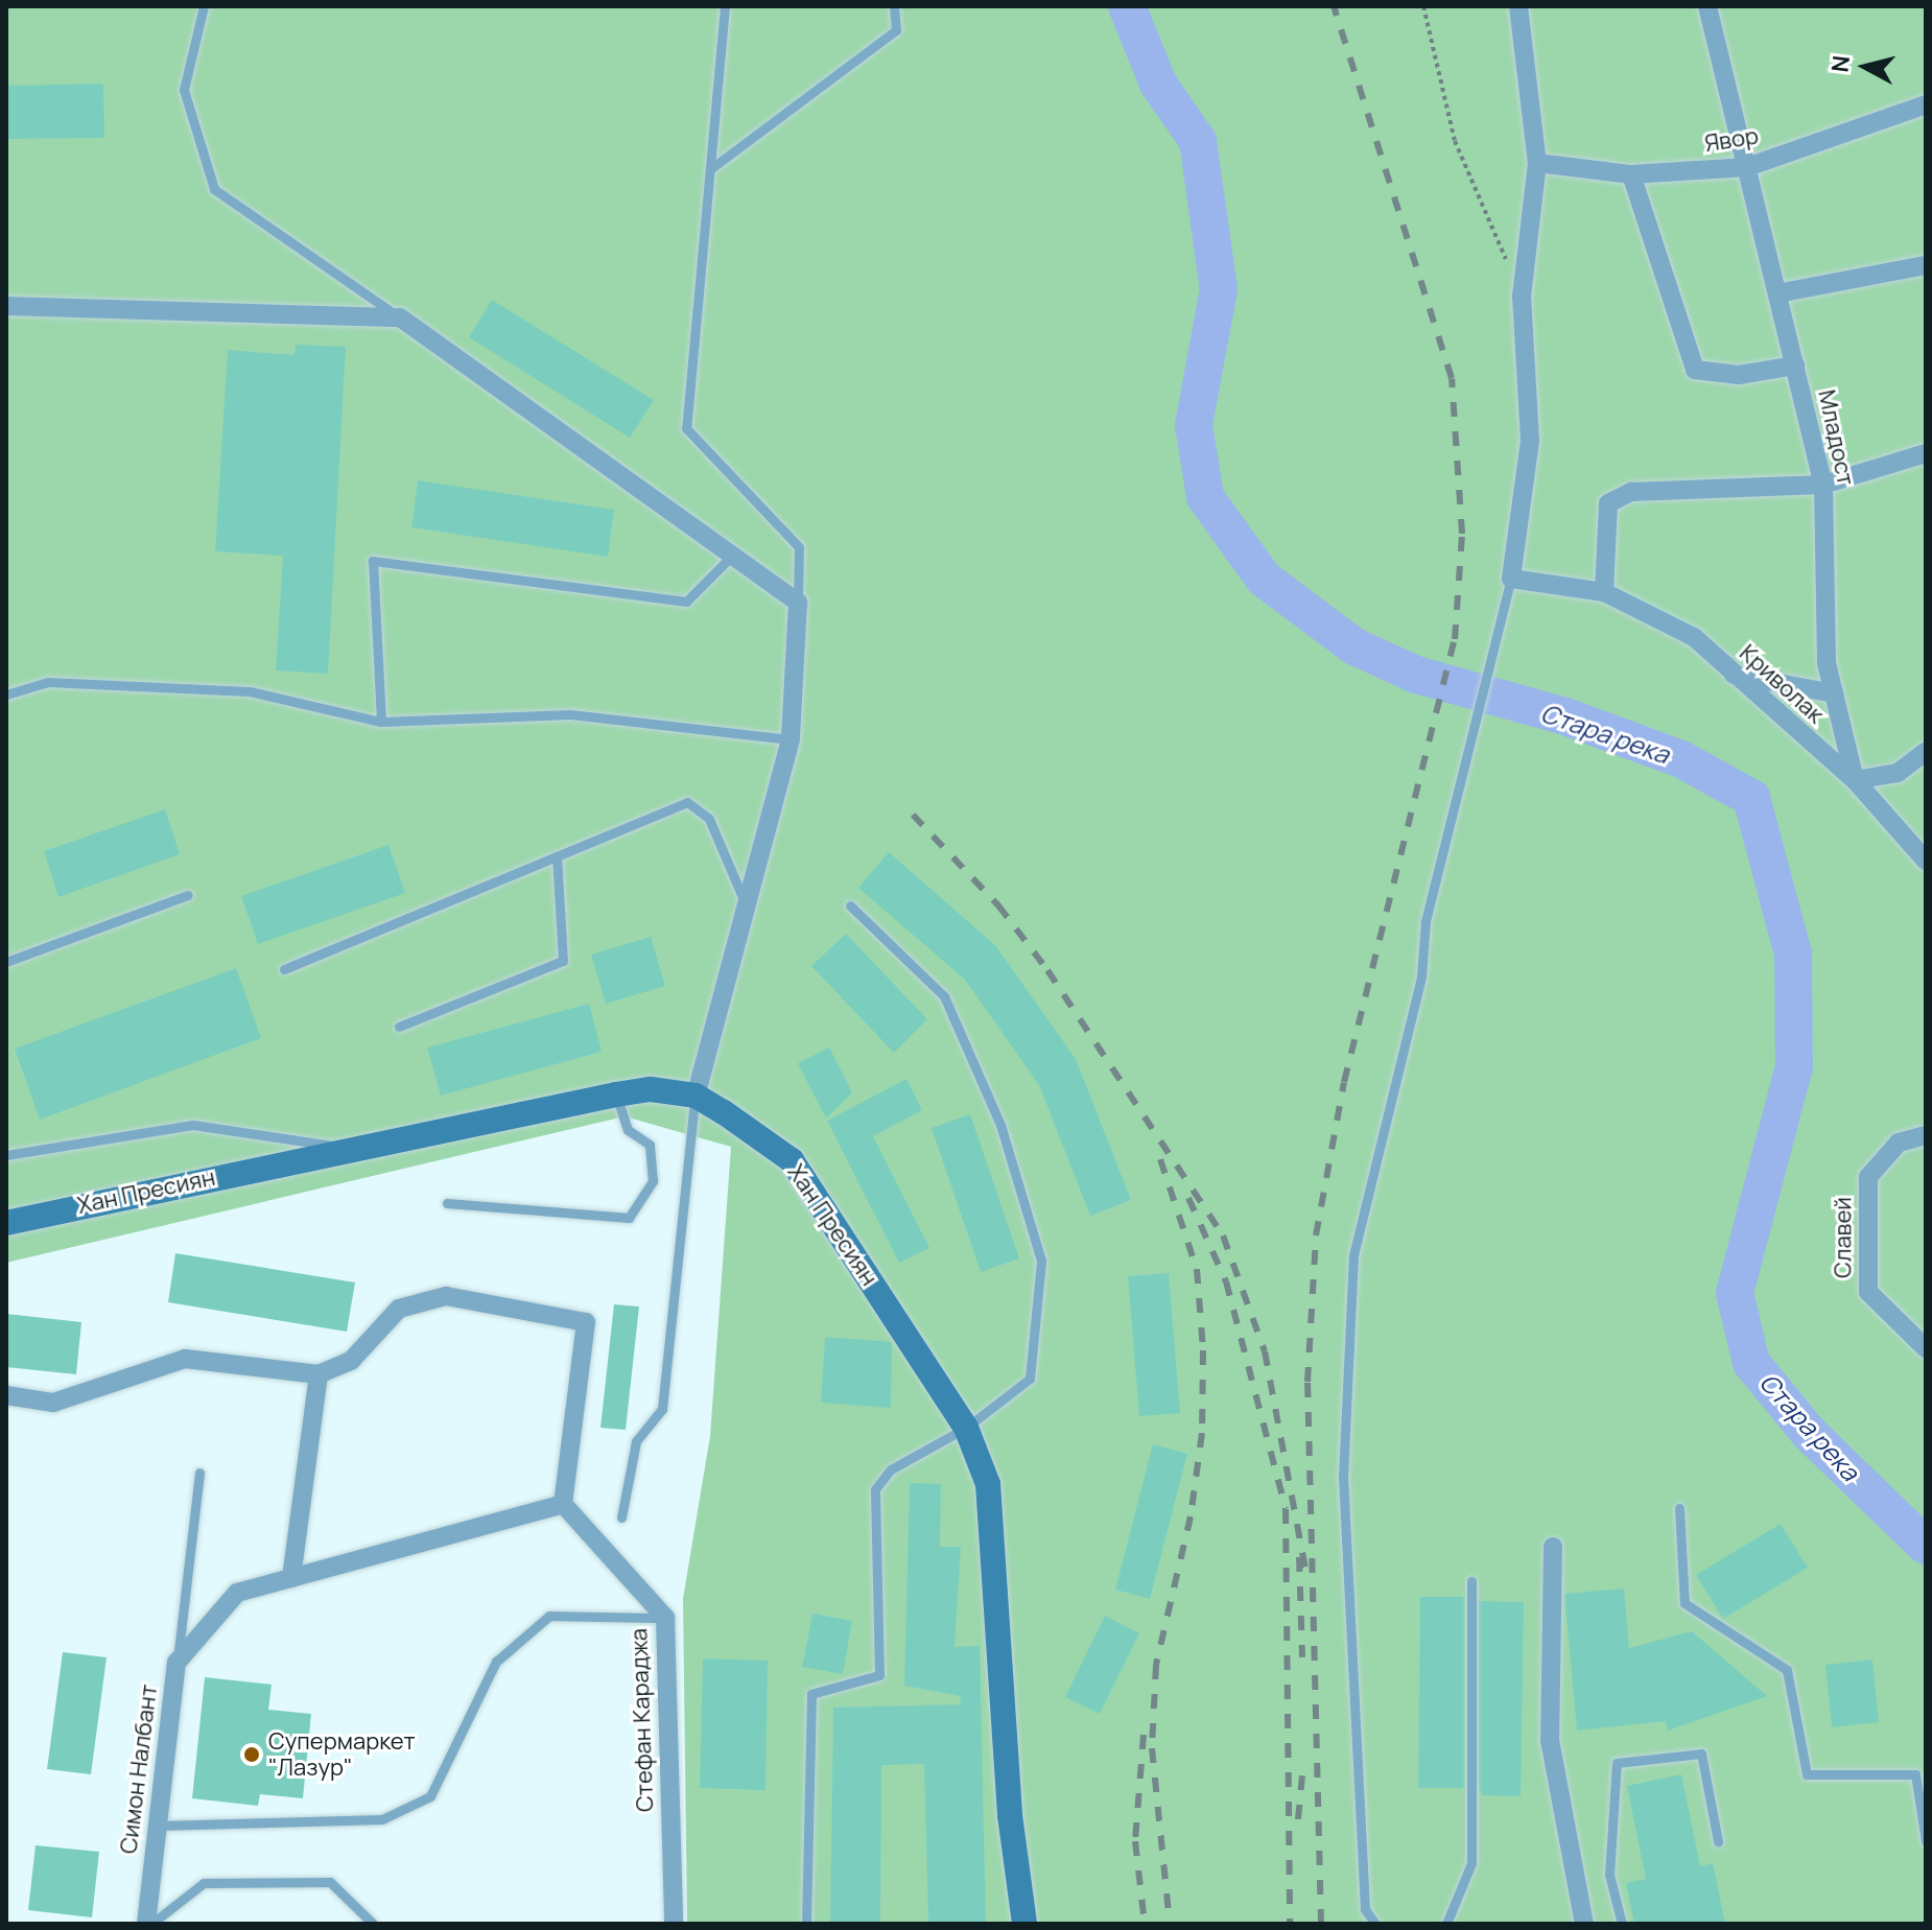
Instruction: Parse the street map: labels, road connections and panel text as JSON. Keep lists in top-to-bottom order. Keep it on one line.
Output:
{"streets":{"street":["Явор","Младост","Криволак","Хан Пресиян","Славей","Стефан Караджа","Симон Налбант"]},"crossings":[["Явор","Младост"],["Младост","Криволак"]],"water":["Стара река"],"places":["Супермаркет \"Лазур\""],"north":"left"}
